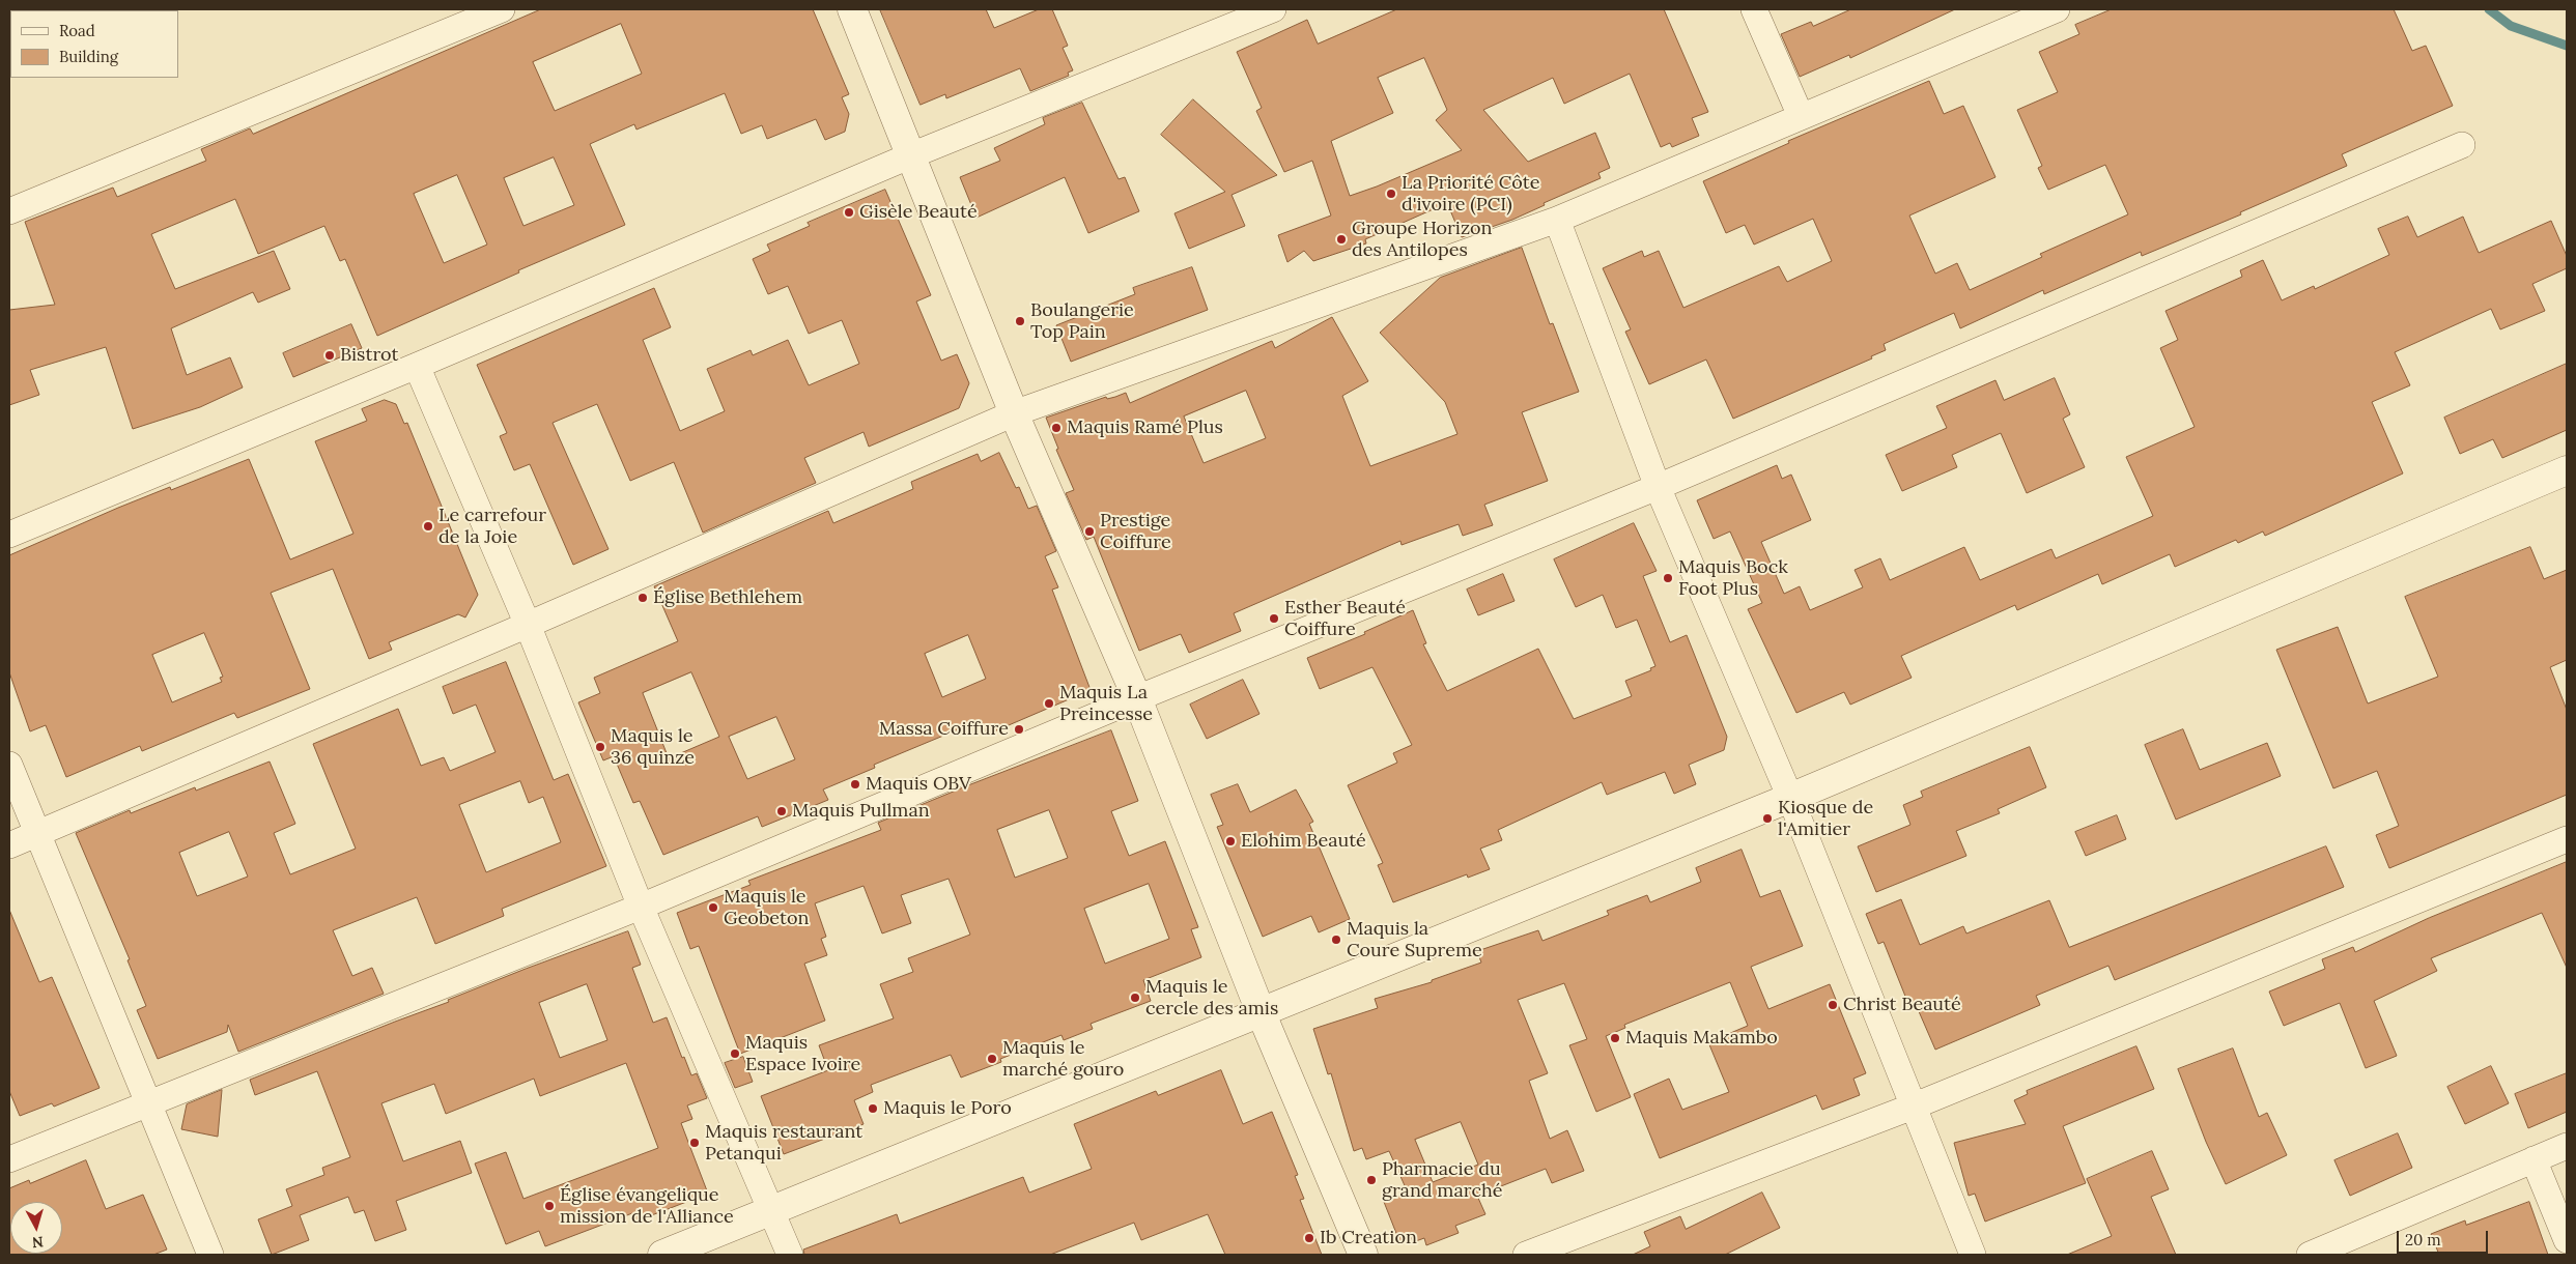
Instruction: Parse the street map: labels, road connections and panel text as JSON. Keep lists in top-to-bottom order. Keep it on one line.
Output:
{"places":["La Priorité Côte d'ivoire (PCI)","Gisèle Beauté","Groupe Horizon des Antilopes","Boulangerie Top Pain","Bistrot","Maquis Ramé Plus","Le carrefour de la Joie","Prestige Coiffure","Maquis Bock Foot Plus","Église Bethlehem","Esther Beauté Coiffure","Maquis La Preincesse","Massa Coiffure","Maquis le 36 quinze","Maquis OBV","Maquis Pullman","Kiosque de l'Amitier","Elohim Beauté","Maquis le Geobeton","Maquis la Coure Supreme","Maquis le cercle des amis","Christ Beauté","Maquis Makambo","Maquis Espace Ivoire","Maquis le marché gouro","Maquis le Poro","Maquis restaurant Petanqui","Pharmacie du grand marché","Église évangelique mission de l'Alliance","Ib Creation"],"legend":["Road","Building"],"scale_bar":"20 m","north":"bottom"}
